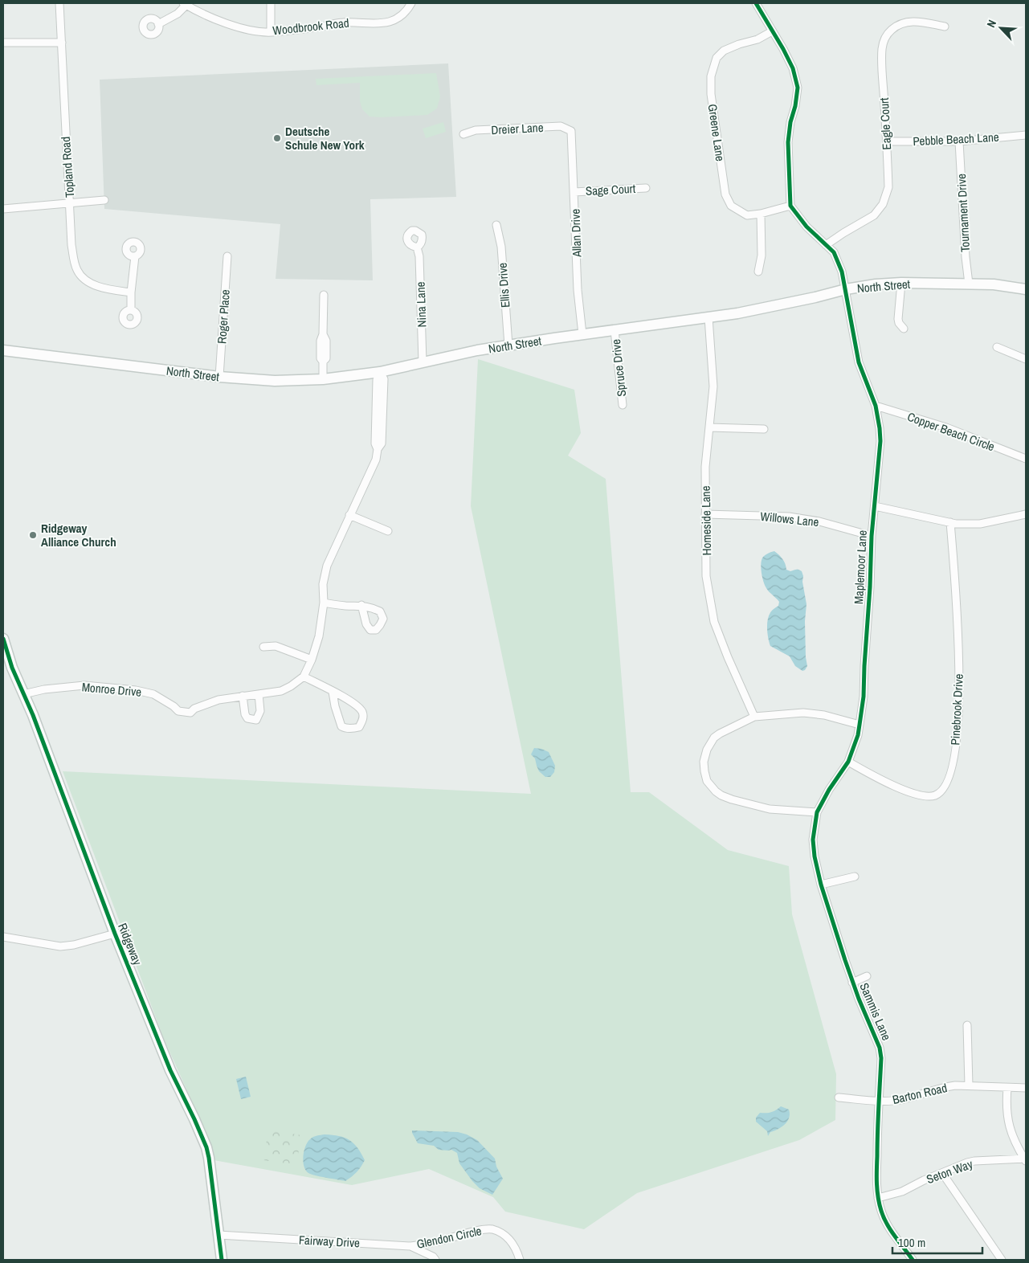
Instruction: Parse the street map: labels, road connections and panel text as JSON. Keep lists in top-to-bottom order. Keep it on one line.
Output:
{"streets":{"main road":["North Street","Ridgeway"],"street":["Woodbrook Road","Eagle Court","Dreier Lane","Greene Lane","Pebble Beach Lane","Topland Road","Sage Court","Tournament Drive","Allan Drive","Ellis Drive","Nina Lane","Roger Place","Spruce Drive","Copper Beach Circle","Willows Lane","Homeside Lane","Maplemoor Lane","Monroe Drive","Pinebrook Drive","Sammis Lane","Barton Road","Seton Way","Glendon Circle","Fairway Drive"]},"crossings":[["Eagle Court","Pebble Beach Lane"],["Eagle Court","Maplemoor Lane"],["Dreier Lane","Allan Drive"],["Greene Lane","Maplemoor Lane"],["Pebble Beach Lane","Tournament Drive"],["Sage Court","Allan Drive"],["Tournament Drive","North Street"],["Allan Drive","North Street"],["Ellis Drive","North Street"],["North Street","Nina Lane"],["North Street","Roger Place"],["North Street","Spruce Drive"],["North Street","Homeside Lane"],["North Street","Maplemoor Lane"],["Copper Beach Circle","Maplemoor Lane"],["Willows Lane","Homeside Lane"],["Willows Lane","Maplemoor Lane"],["Maplemoor Lane","Pinebrook Drive"],["Maplemoor Lane","Sammis Lane"],["Monroe Drive","Ridgeway"],["Ridgeway","Fairway Drive"],["Sammis Lane","Barton Road"],["Sammis Lane","Seton Way"],["Glendon Circle","Fairway Drive"]],"places":["Deutsche Schule New York","Ridgeway Alliance Church"],"scale_bar":"100 m","north":"top left"}
